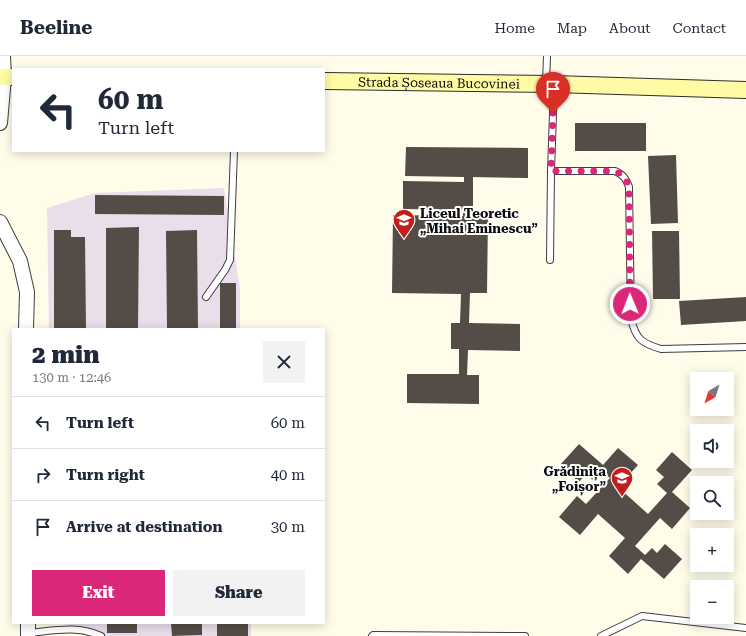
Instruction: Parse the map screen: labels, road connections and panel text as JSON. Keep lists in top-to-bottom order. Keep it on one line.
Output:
{"streets":{"main road":["Strada Șoseaua Bucovinei"]},"places":{"school or university":["Liceul Teoretic „Mihai Eminescu”","Grădinița „Foișor”"]},"north":"bottom left","page":{"header":"Beeline","nav":["Home","Map","About","Contact"],"turn":["60 m","Turn left"],"heading":["2 min","130 m · 12:46"],"map_buttons":["+","−"],"list":[{"name":"Turn left","value":"60 m"},{"name":"Turn right","value":"40 m"},{"name":"Arrive at destination","value":"30 m"}],"buttons":["Exit","Share"]}}
